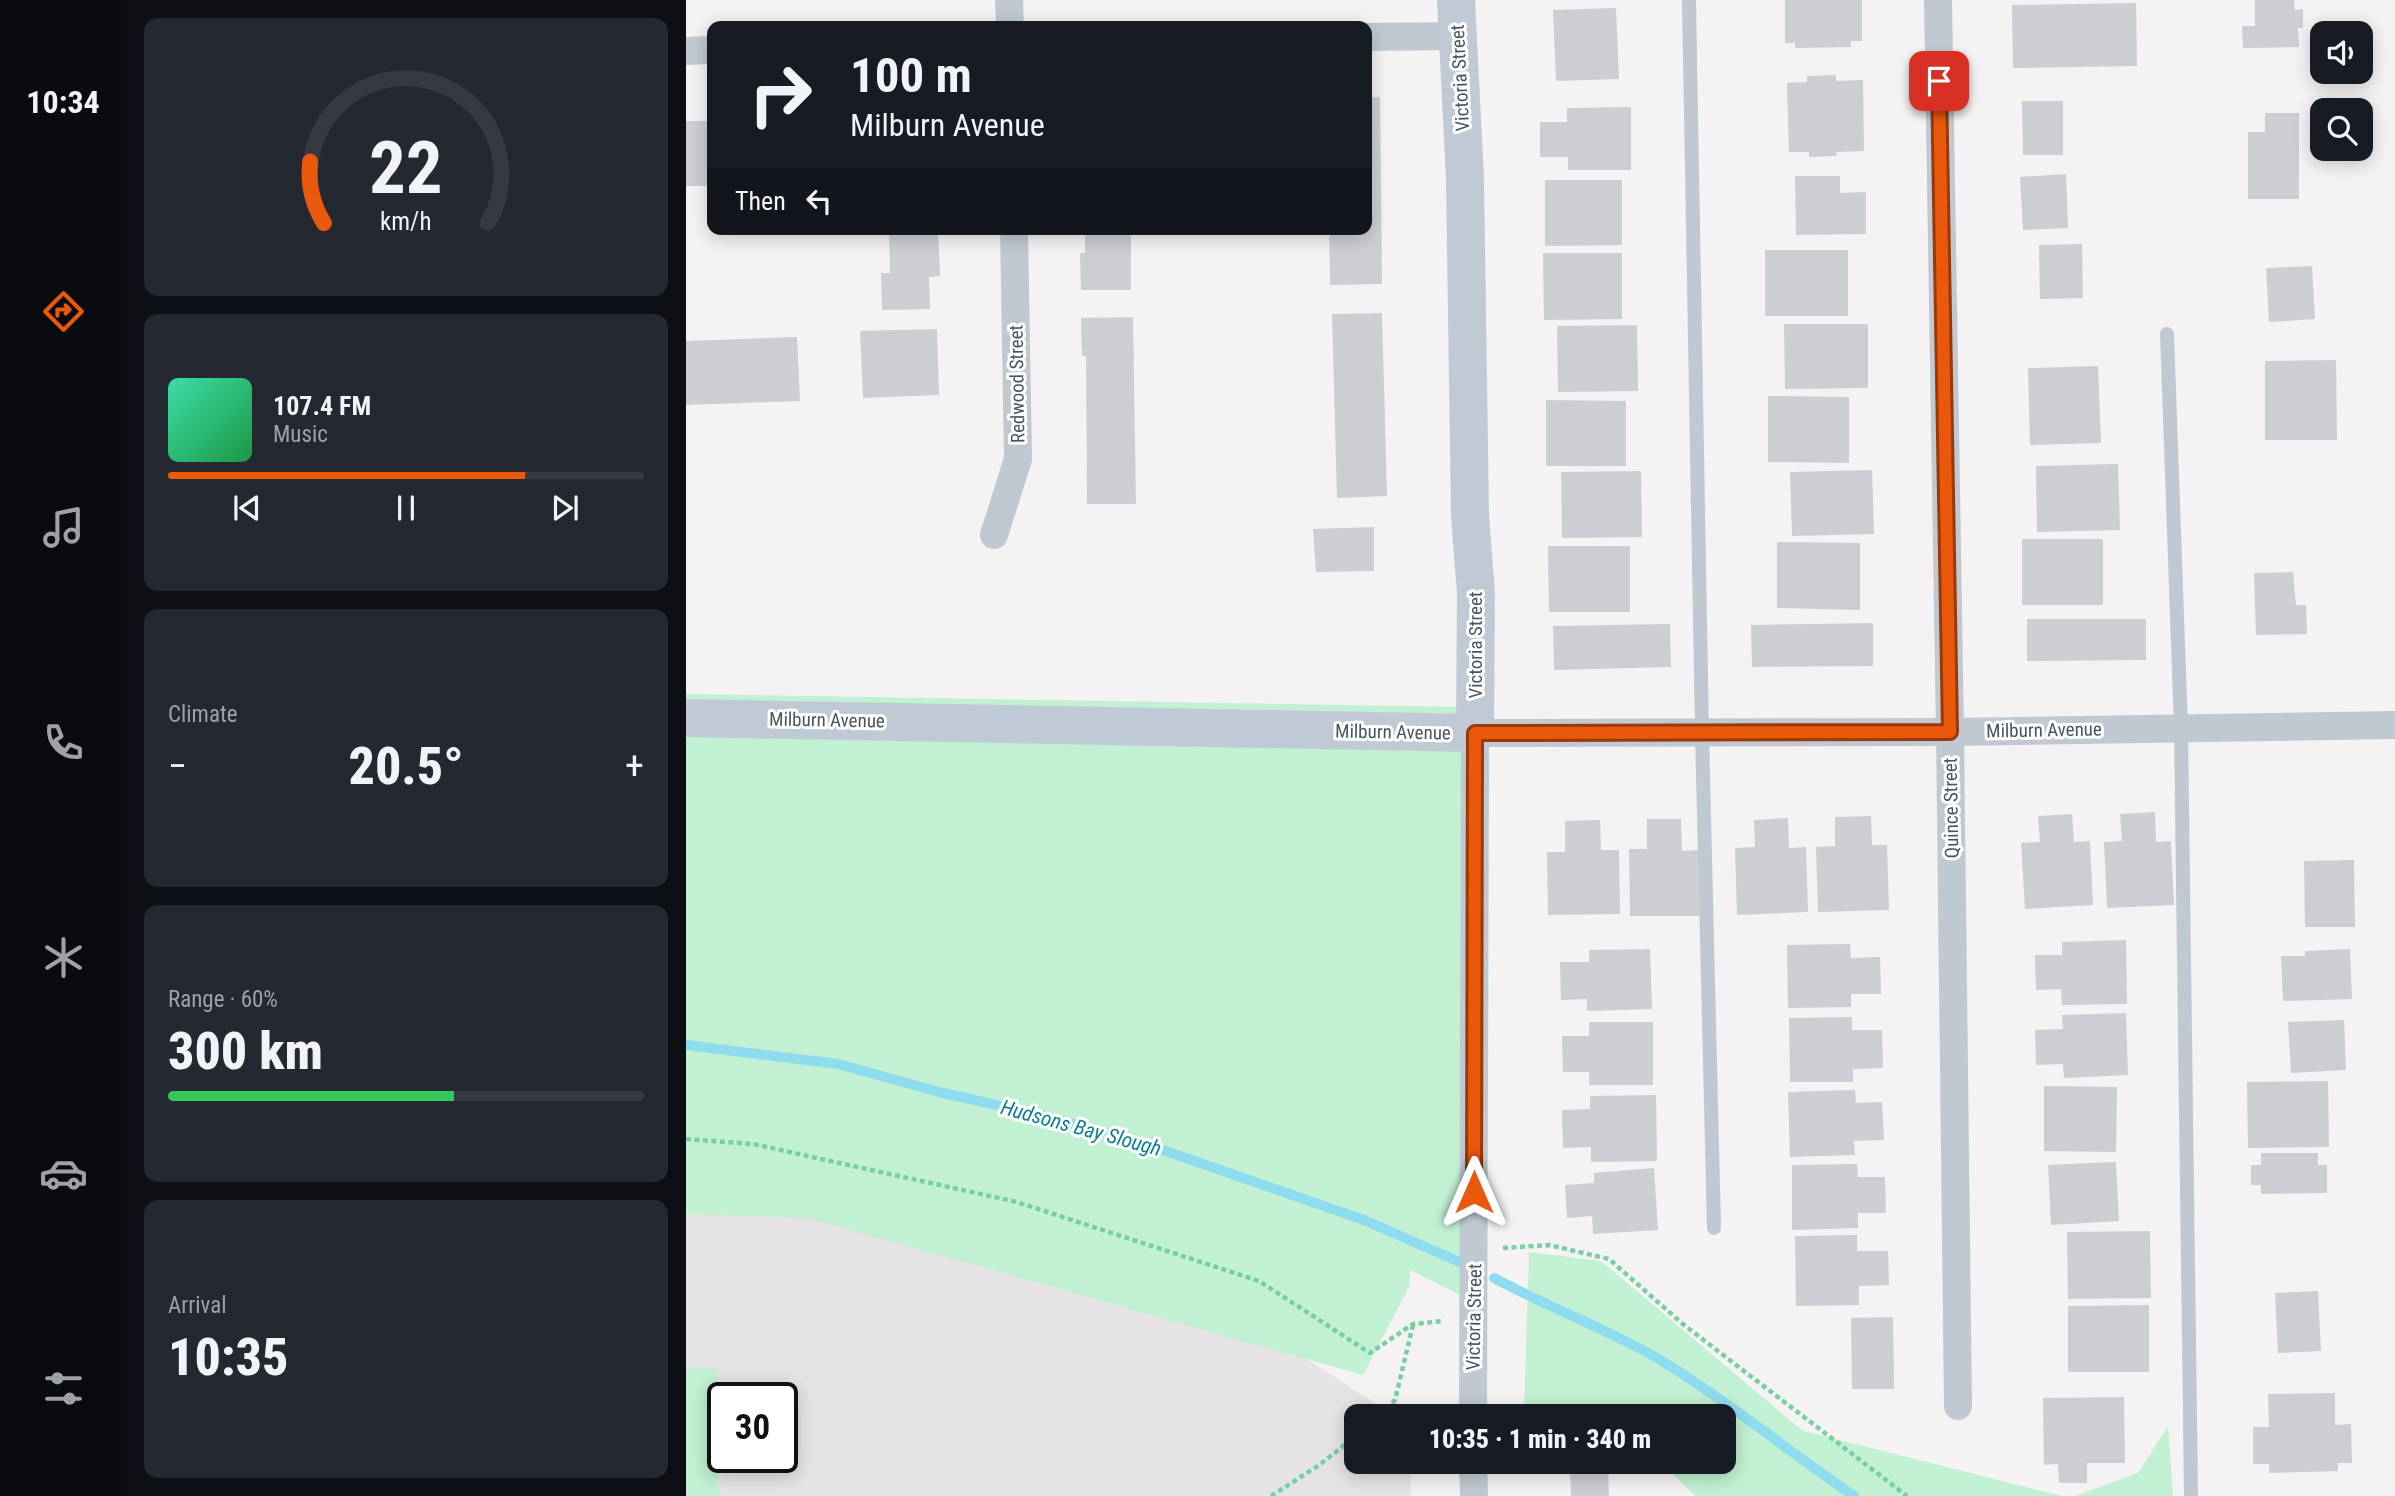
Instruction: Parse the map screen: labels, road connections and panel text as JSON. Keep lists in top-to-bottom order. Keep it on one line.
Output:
{"streets":{"street":["Victoria Street","Redwood Street","Milburn Avenue","Quince Street"]},"crossings":[["Victoria Street","Milburn Avenue"],["Milburn Avenue","Quince Street"]],"water":["Hudsons Bay Slough"],"page":{"tabs":"10:34","turn":["100 m","Milburn Avenue"],"then":"Then","song":["107.4 FM","Music"],"tile":["Climate",["Range · 60%","300 km"],["Arrival","10:35"]],"heat":["−","20.5°","+"],"limit":"30","trip":"10:35 · 1 min · 340 m","gauge":["22","km/h"]}}
